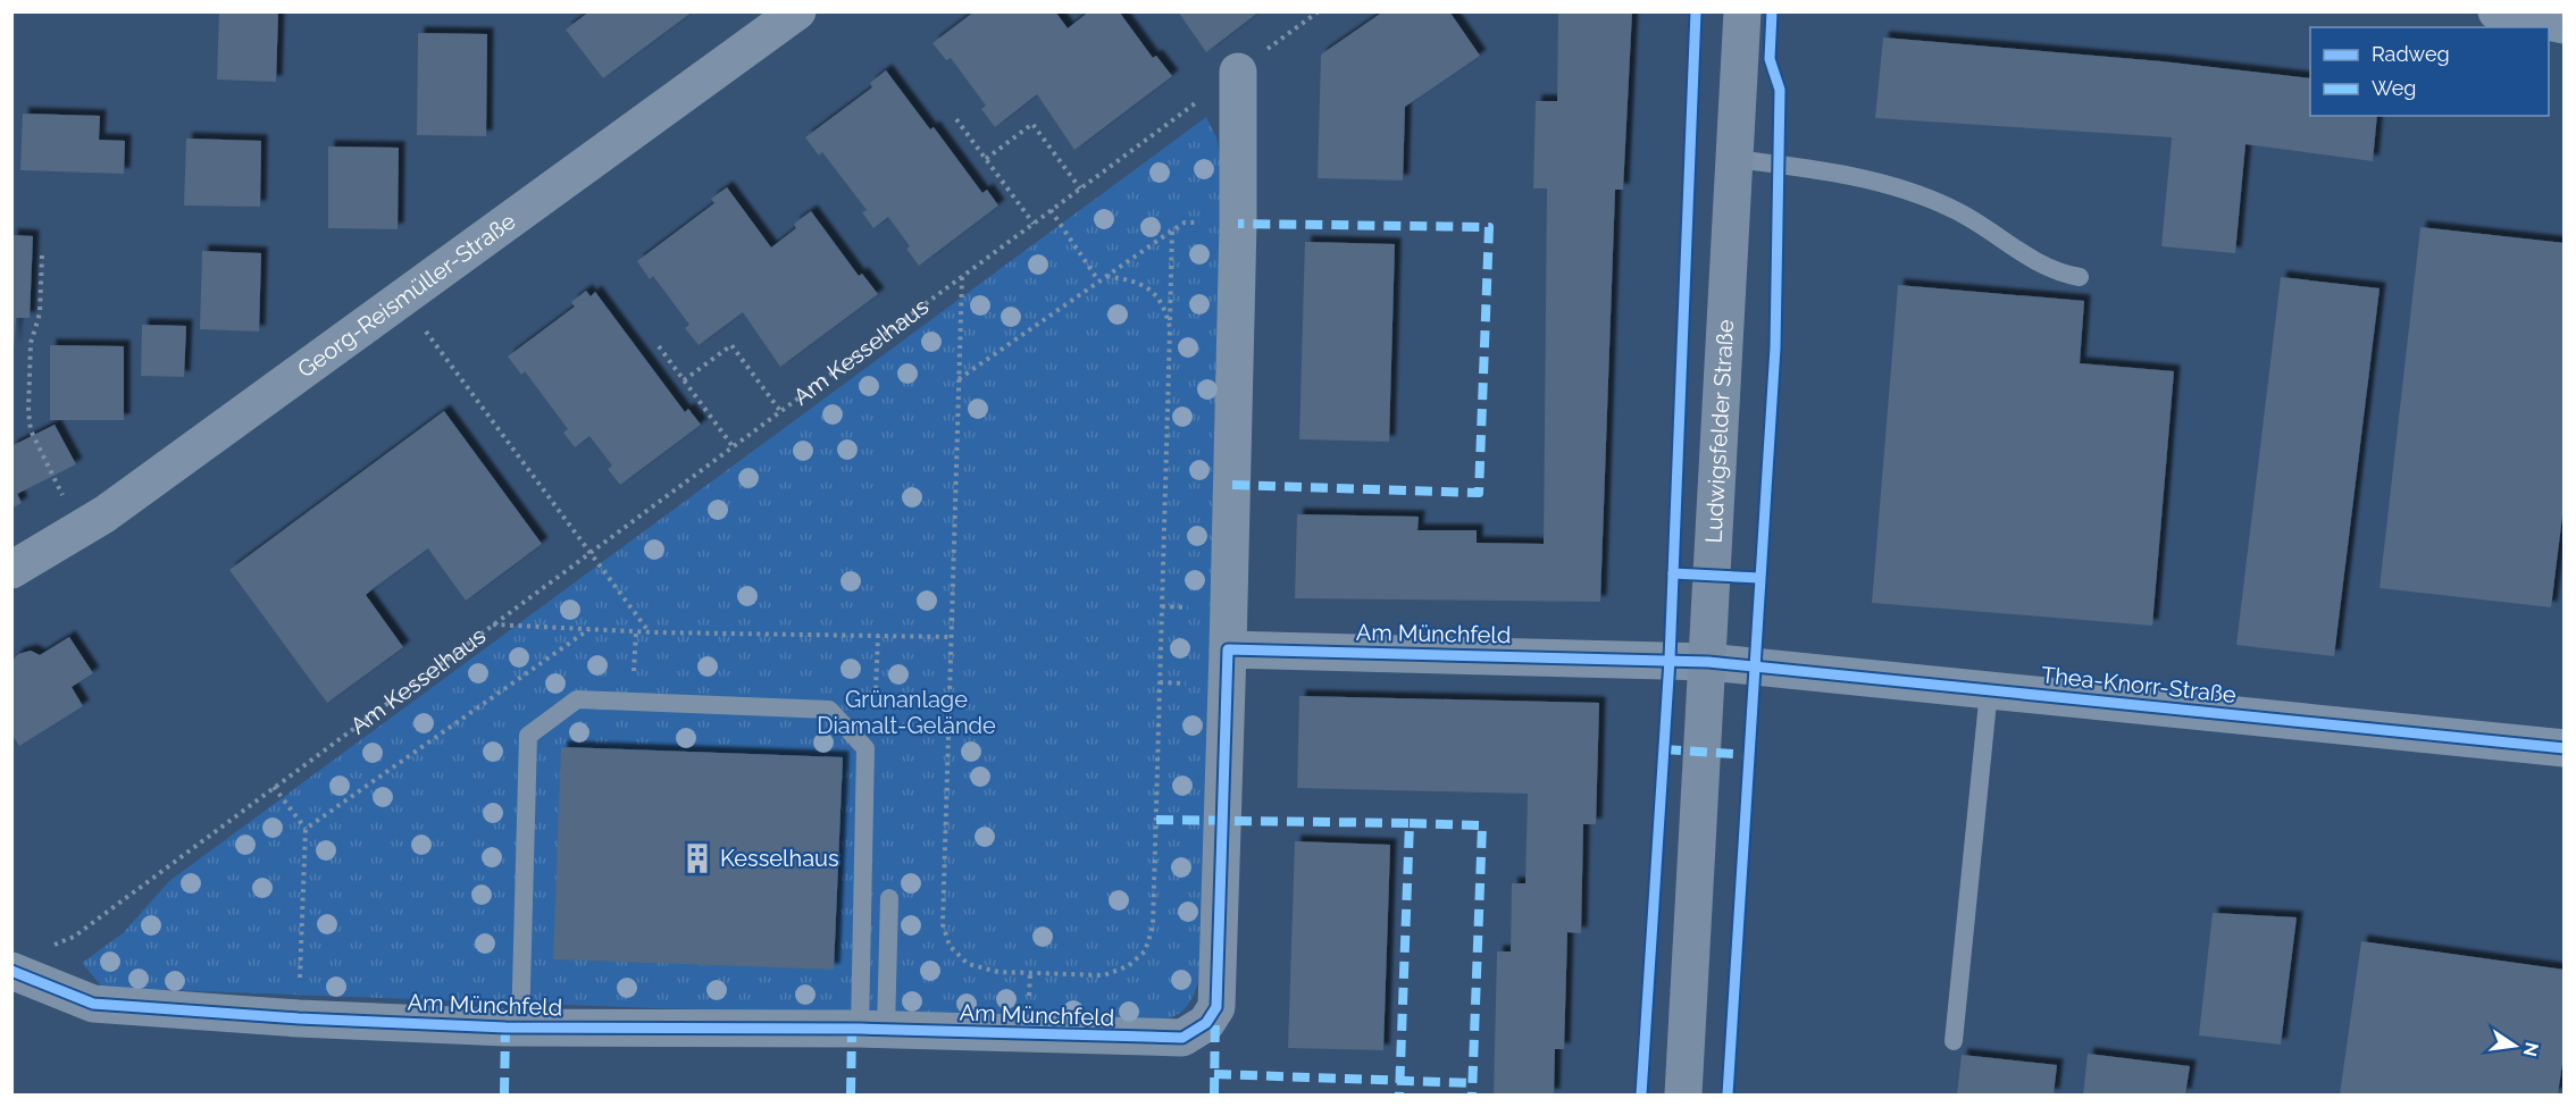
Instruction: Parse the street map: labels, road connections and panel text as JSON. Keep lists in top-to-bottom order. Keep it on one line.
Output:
{"streets":{"street":["Georg-Reismüller-Straße","Ludwigsfelder Straße","Am Münchfeld","Thea-Knorr-Straße"],"path":["Am Kesselhaus"]},"crossings":[["Ludwigsfelder Straße","Am Münchfeld"],["Ludwigsfelder Straße","Thea-Knorr-Straße"],["Am Münchfeld","Thea-Knorr-Straße"]],"parks":["Grünanlage Diamalt-Gelände"],"places":{"building":["Kesselhaus"]},"legend":["Radweg","Weg"],"north":"right"}
